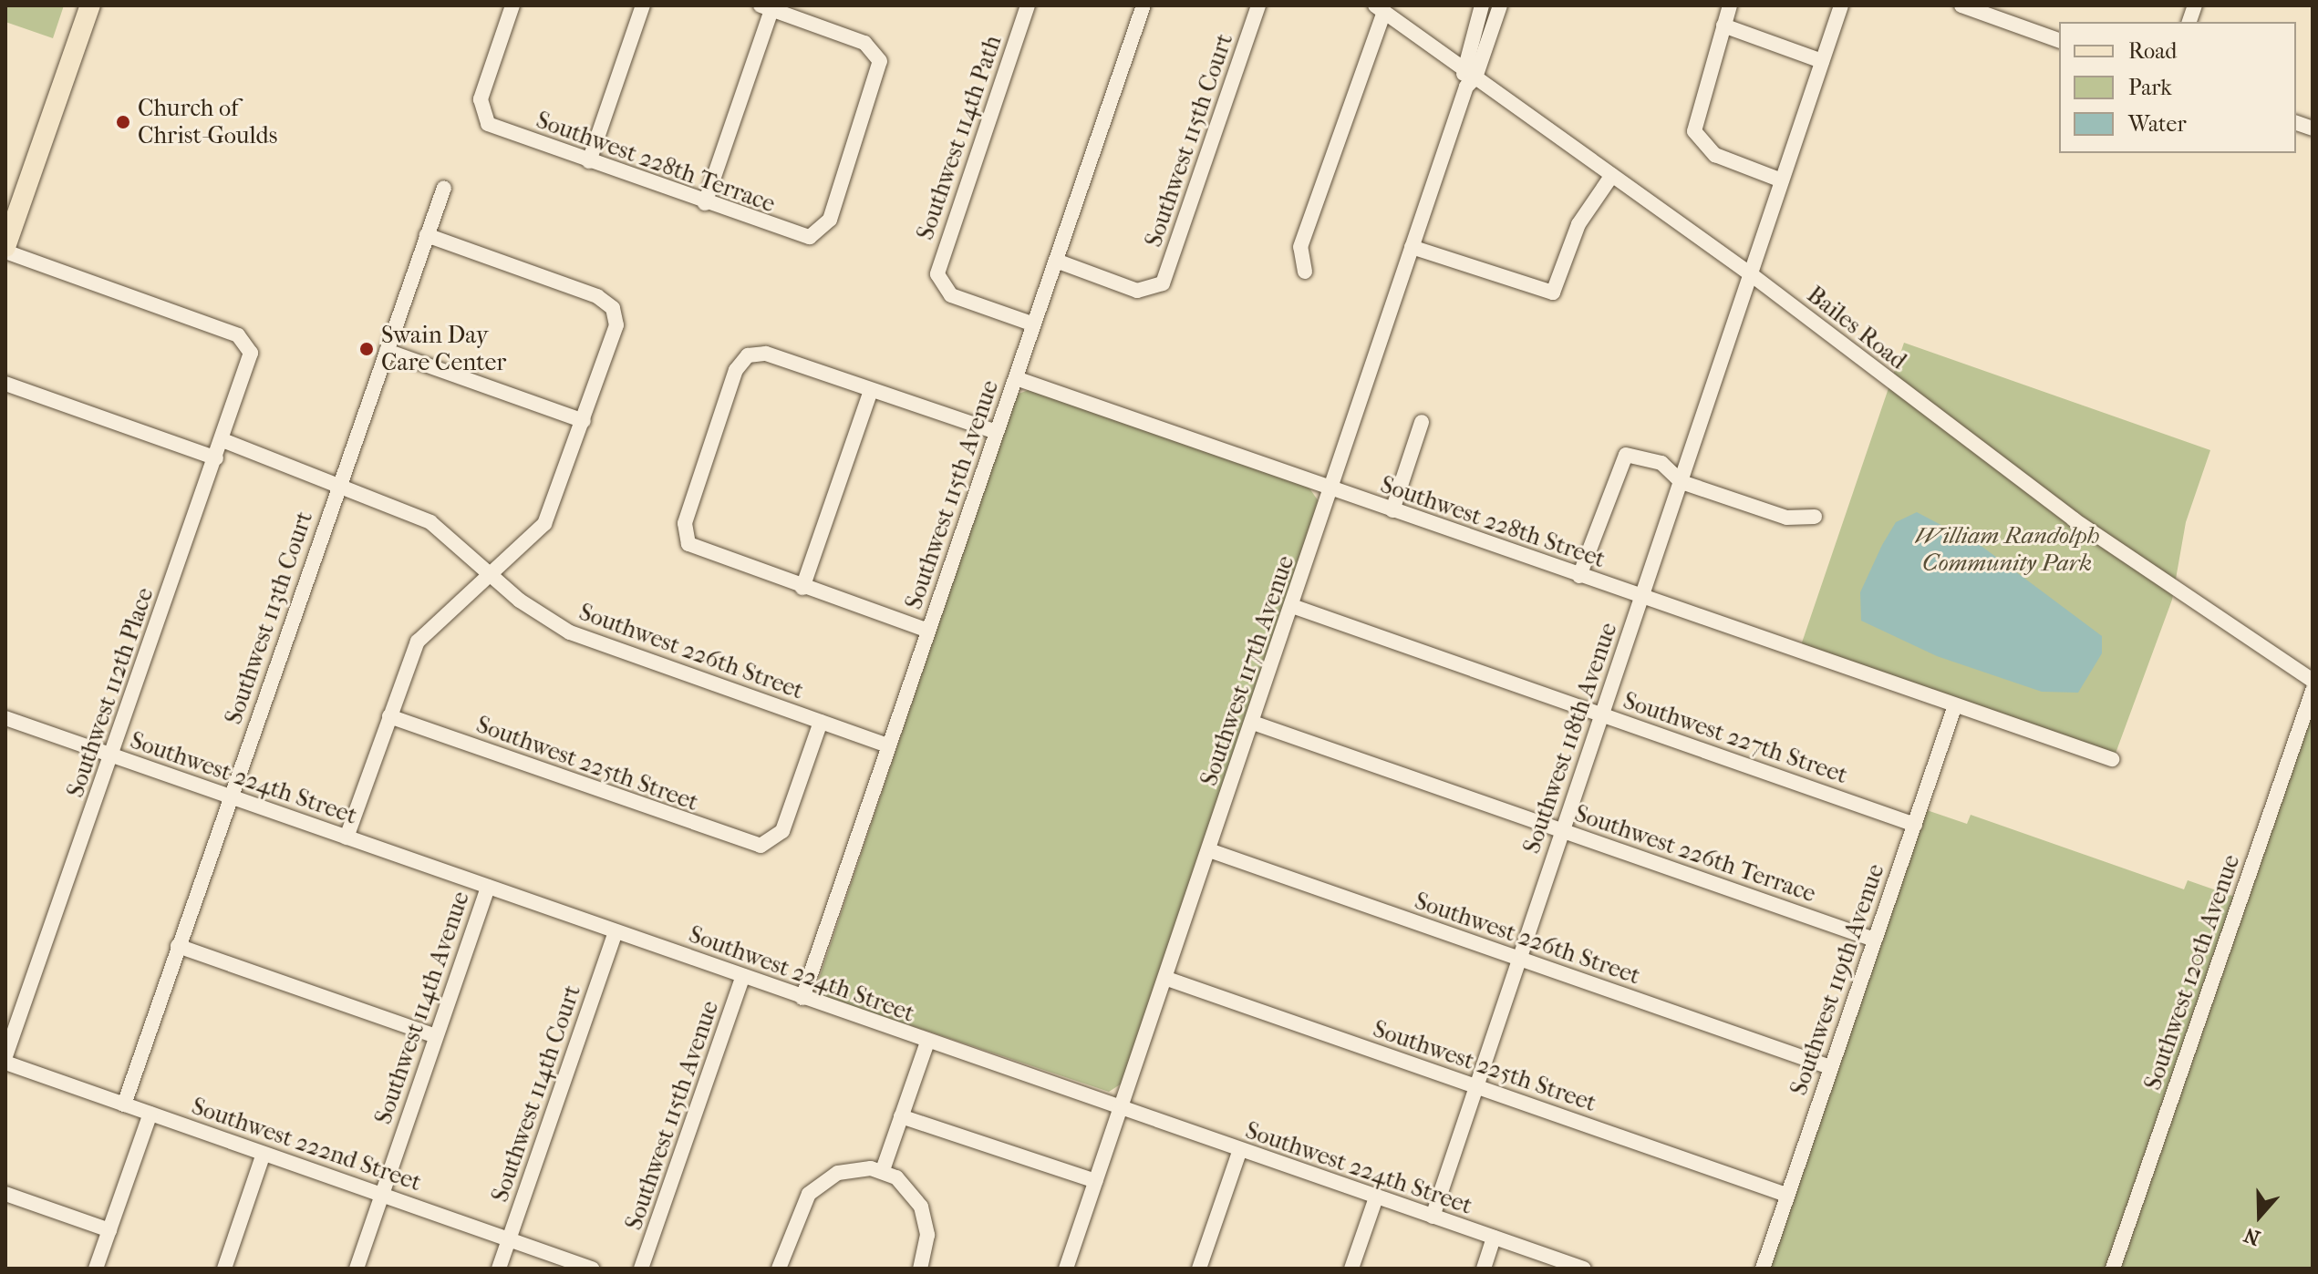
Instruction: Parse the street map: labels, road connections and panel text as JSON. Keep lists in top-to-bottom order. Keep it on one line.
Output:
{"streets":{"street":["Southwest 114th Path","Southwest 115th Court","Southwest 228th Terrace","Bailes Road","Southwest 115th Avenue","Southwest 228th Street","Southwest 113th Court","Southwest 226th Street","Southwest 117th Avenue","Southwest 112th Place","Southwest 118th Avenue","Southwest 227th Street","Southwest 225th Street","Southwest 224th Street","Southwest 226th Terrace","Southwest 120th Avenue","Southwest 119th Avenue","Southwest 114th Avenue","Southwest 114th Court","Southwest 222nd Street"]},"crossings":[["Southwest 114th Path","Southwest 115th Avenue"],["Southwest 115th Court","Southwest 115th Avenue"],["Bailes Road","Southwest 117th Avenue"],["Bailes Road","Southwest 118th Avenue"],["Southwest 115th Avenue","Southwest 228th Street"],["Southwest 115th Avenue","Southwest 226th Street"],["Southwest 115th Avenue","Southwest 224th Street"],["Southwest 228th Street","Southwest 117th Avenue"],["Southwest 228th Street","Southwest 118th Avenue"],["Southwest 228th Street","Southwest 119th Avenue"],["Southwest 113th Court","Southwest 226th Street"],["Southwest 113th Court","Southwest 224th Street"],["Southwest 113th Court","Southwest 222nd Street"],["Southwest 226th Street","Southwest 117th Avenue"],["Southwest 226th Street","Southwest 112th Place"],["Southwest 226th Street","Southwest 118th Avenue"],["Southwest 226th Street","Southwest 225th Street"],["Southwest 226th Street","Southwest 119th Avenue"],["Southwest 117th Avenue","Southwest 227th Street"],["Southwest 117th Avenue","Southwest 225th Street"],["Southwest 117th Avenue","Southwest 224th Street"],["Southwest 117th Avenue","Southwest 226th Terrace"],["Southwest 112th Place","Southwest 224th Street"],["Southwest 118th Avenue","Southwest 227th Street"],["Southwest 118th Avenue","Southwest 225th Street"],["Southwest 118th Avenue","Southwest 224th Street"],["Southwest 118th Avenue","Southwest 226th Terrace"],["Southwest 227th Street","Southwest 119th Avenue"],["Southwest 225th Street","Southwest 119th Avenue"],["Southwest 224th Street","Southwest 114th Avenue"],["Southwest 224th Street","Southwest 114th Court"],["Southwest 226th Terrace","Southwest 119th Avenue"],["Southwest 114th Avenue","Southwest 222nd Street"],["Southwest 114th Court","Southwest 222nd Street"]],"parks":["William Randolph Community Park"],"places":["Church of Christ-Goulds","Swain Day Care Center"],"legend":["Road","Park","Water"],"north":"bottom"}
